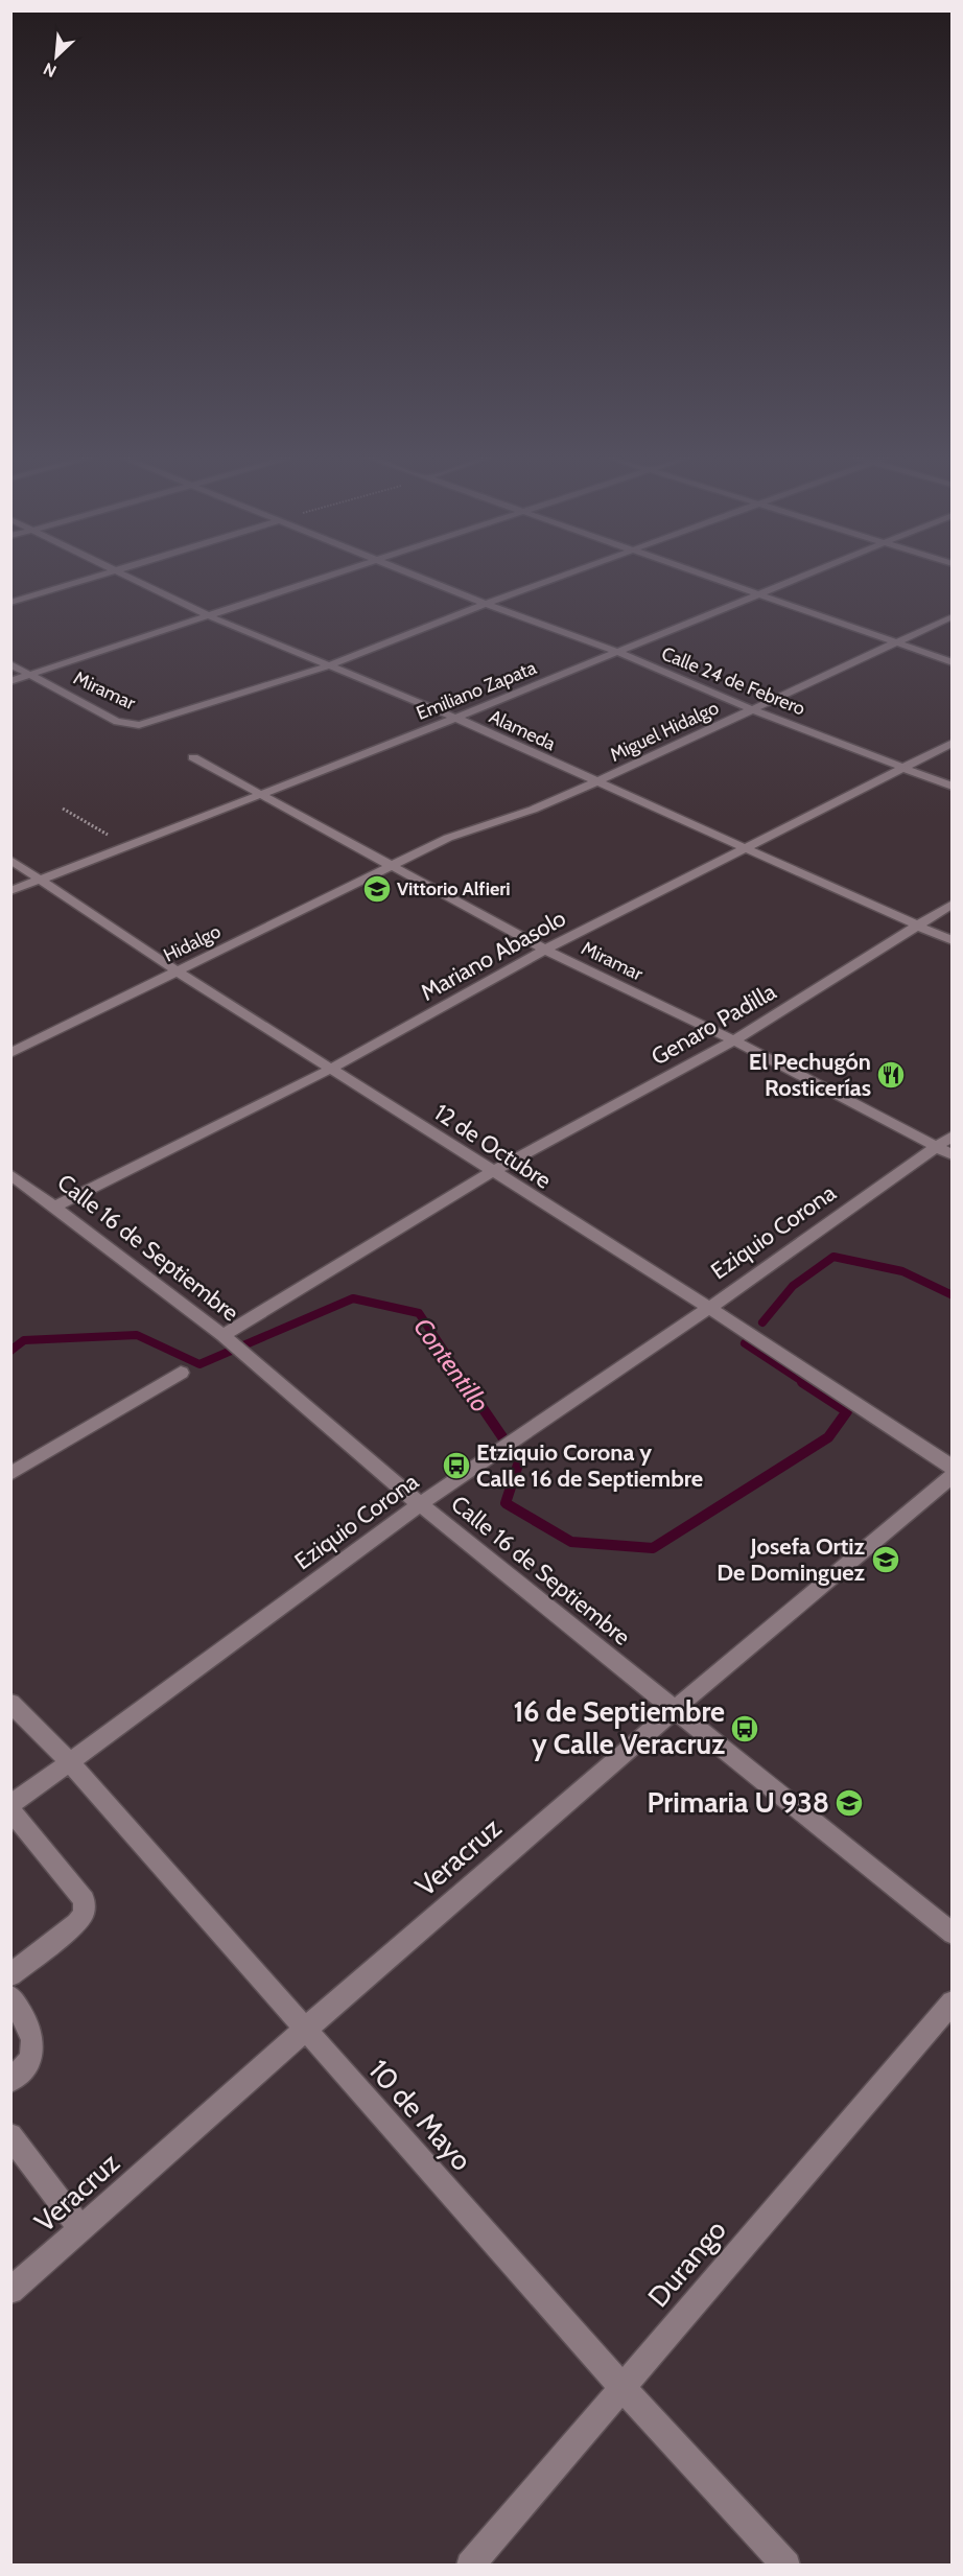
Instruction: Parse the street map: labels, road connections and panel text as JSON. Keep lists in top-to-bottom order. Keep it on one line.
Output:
{"streets":{"street":["Calle 24 de Febrero","Miramar","Emiliano Zapata","Alameda","Miguel Hidalgo","Hidalgo","Mariano Abasolo","Genaro Padilla","12 de Octubre","Eziquio Corona","Calle 16 de Septiembre","Veracruz","10 de Mayo","Durango"]},"crossings":[["Calle 24 de Febrero","Miramar"],["Calle 24 de Febrero","Emiliano Zapata"],["Calle 24 de Febrero","Miguel Hidalgo"],["Calle 24 de Febrero","Mariano Abasolo"],["Miramar","Emiliano Zapata"],["Miramar","Alameda"],["Miramar","Miguel Hidalgo"],["Miramar","Hidalgo"],["Miramar","Mariano Abasolo"],["Miramar","Genaro Padilla"],["Miramar","Eziquio Corona"],["Emiliano Zapata","Alameda"],["Emiliano Zapata","12 de Octubre"],["Alameda","Miguel Hidalgo"],["Alameda","Mariano Abasolo"],["Alameda","Genaro Padilla"],["Miguel Hidalgo","Hidalgo"],["Hidalgo","12 de Octubre"],["Mariano Abasolo","12 de Octubre"],["Mariano Abasolo","Calle 16 de Septiembre"],["Genaro Padilla","12 de Octubre"],["Genaro Padilla","Calle 16 de Septiembre"],["12 de Octubre","Eziquio Corona"],["Eziquio Corona","Calle 16 de Septiembre"],["Eziquio Corona","10 de Mayo"],["Calle 16 de Septiembre","Veracruz"],["Veracruz","10 de Mayo"],["10 de Mayo","Durango"]],"water":["Contentillo"],"places":{"school or university":["Vittorio Alfieri","Josefa Ortiz De Dominguez","Primaria U 938"],"restaurant":["El Pechugón Rosticerías"],"bus stop":["Etziquio Corona y Calle 16 de Septiembre","16 de Septiembre y Calle Veracruz"]},"north":"bottom left"}
